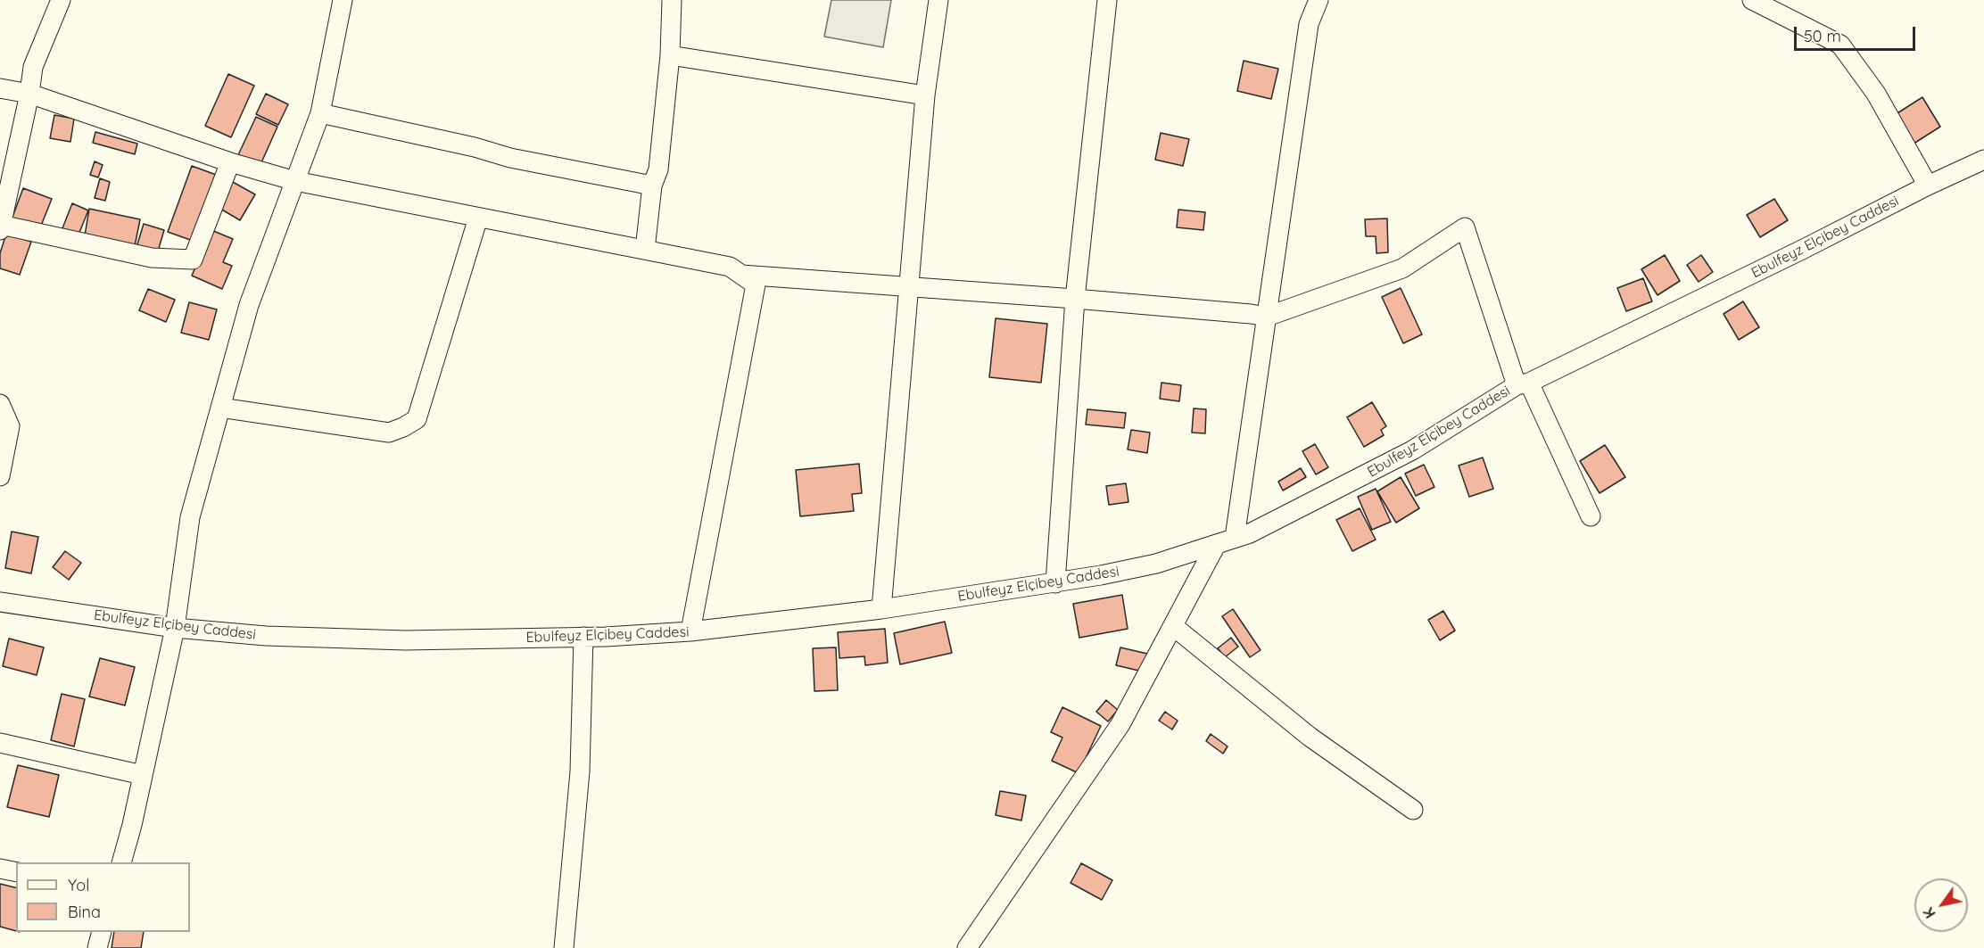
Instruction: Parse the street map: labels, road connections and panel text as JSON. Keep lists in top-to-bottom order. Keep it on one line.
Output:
{"streets":{"street":["Ebulfeyz Elçibey Caddesi"]},"legend":["Yol","Bina"],"scale_bar":"50 m","north":"bottom left"}
